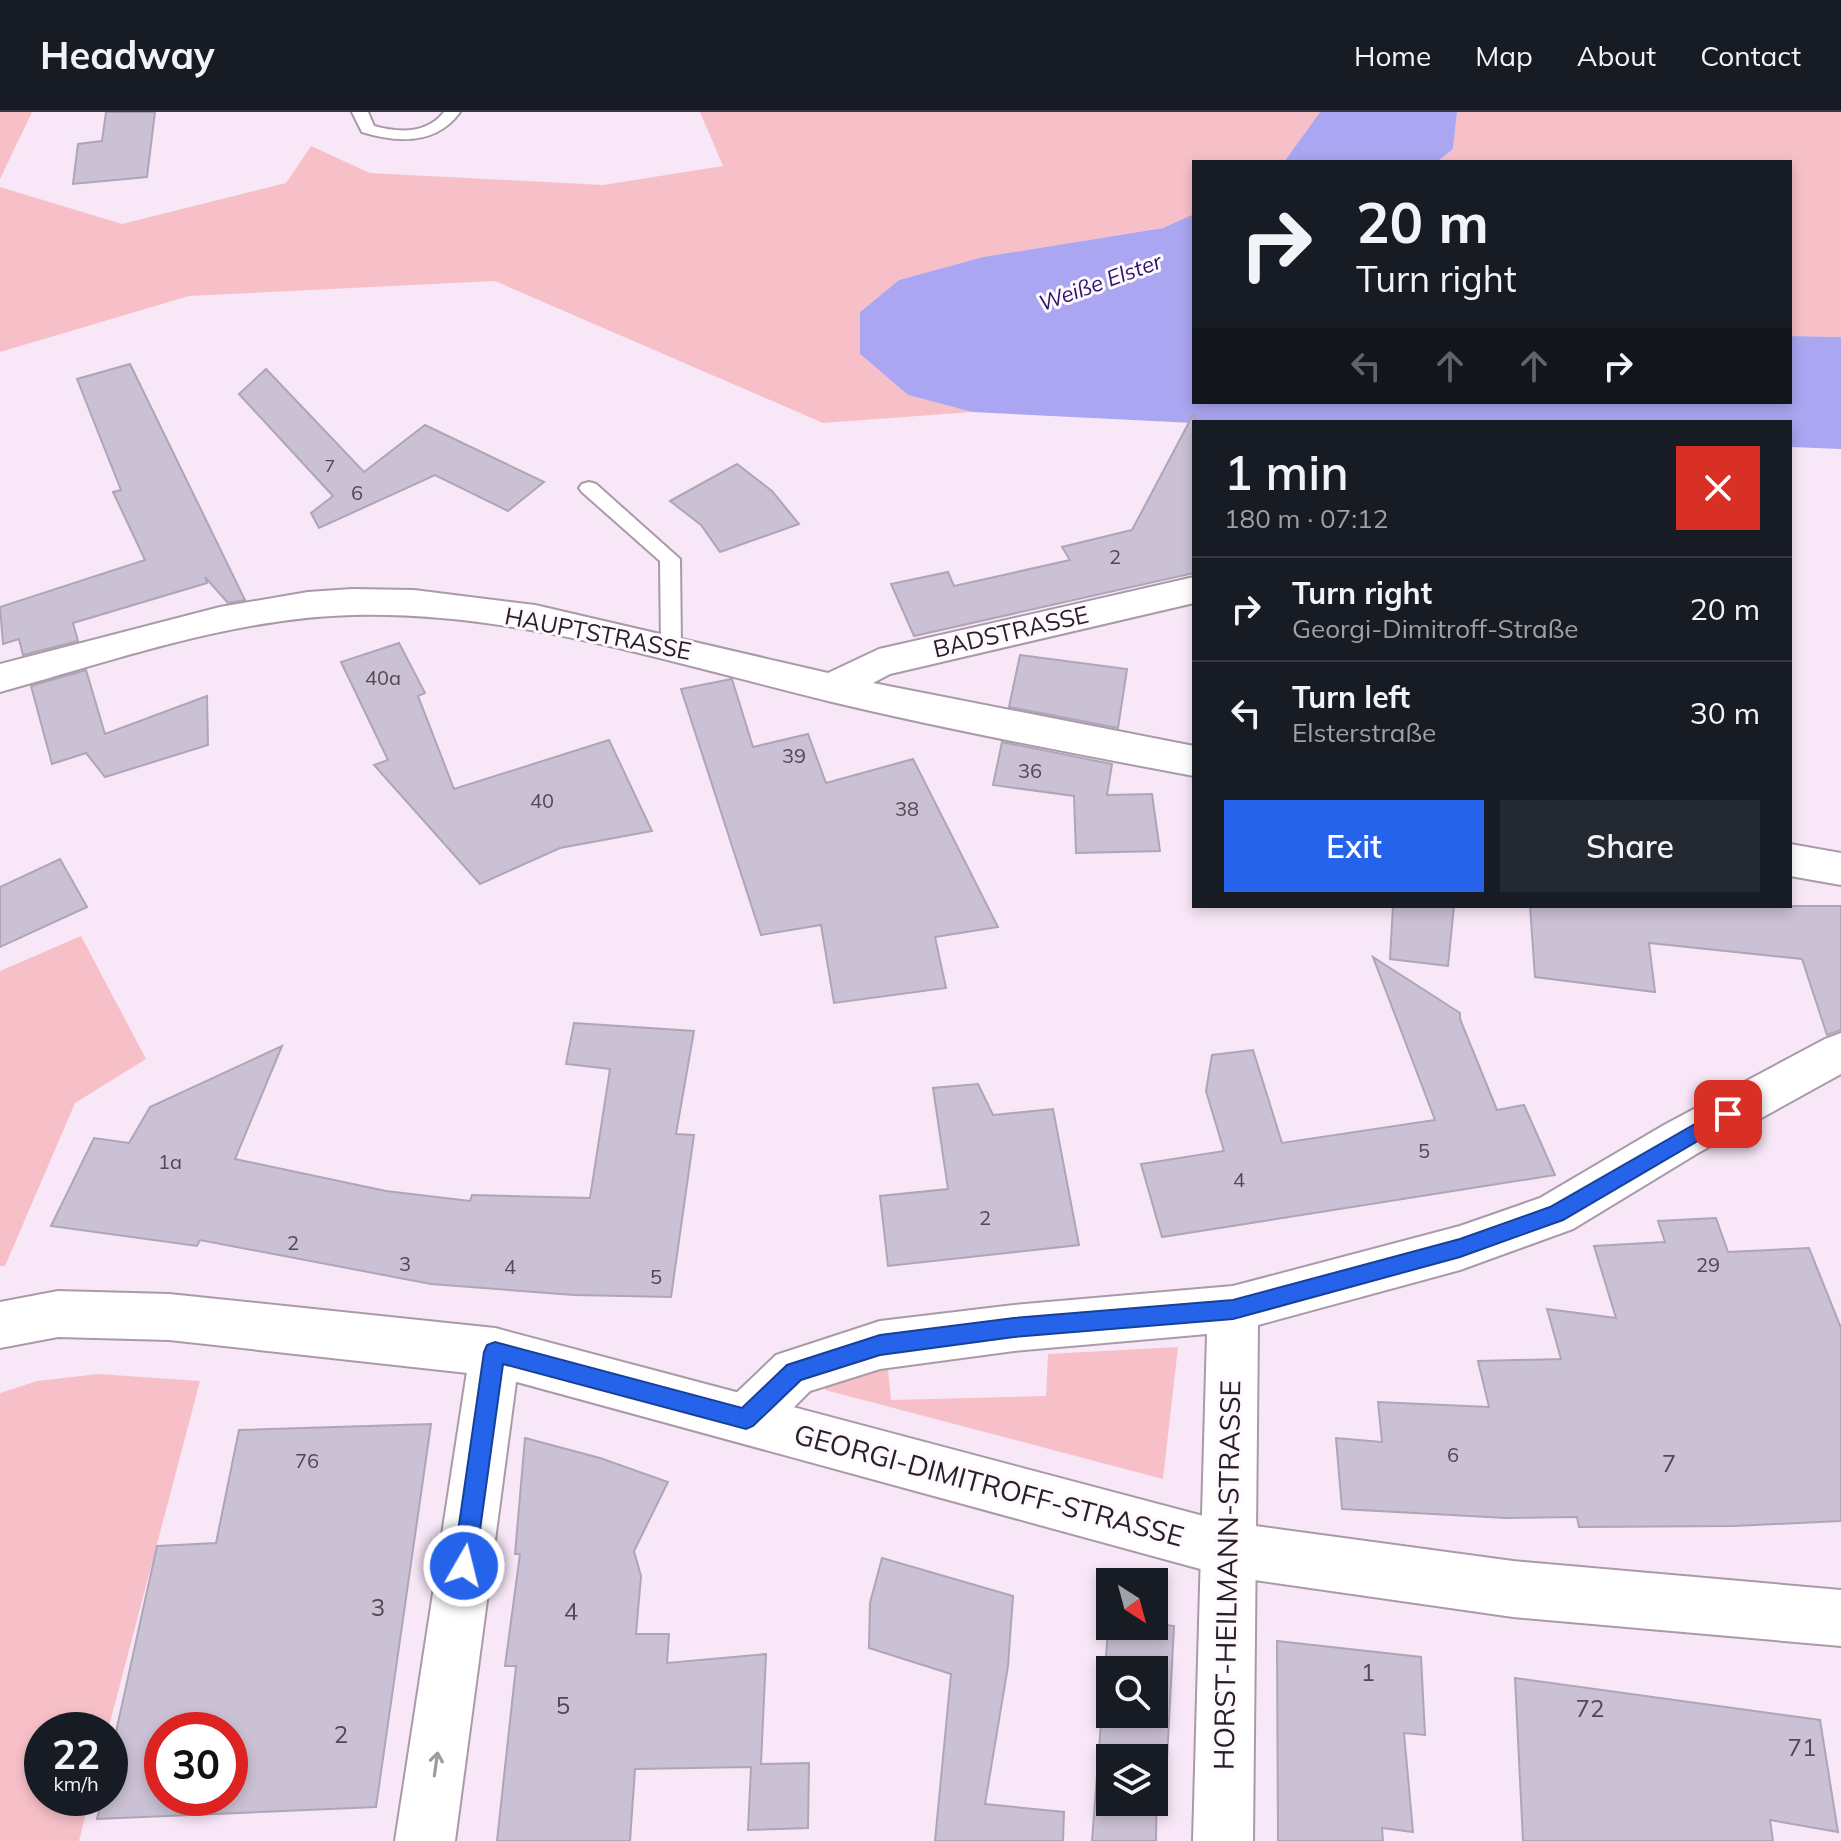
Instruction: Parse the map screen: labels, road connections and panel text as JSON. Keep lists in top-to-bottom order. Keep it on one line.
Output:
{"streets":{"street":["BADSTRASSE","HAUPTSTRASSE","GEORGI-DIMITROFF-STRASSE","HORST-HEILMANN-STRASSE"]},"crossings":[["BADSTRASSE","HAUPTSTRASSE"],["GEORGI-DIMITROFF-STRASSE","HORST-HEILMANN-STRASSE"]],"water":["Weiße Elster"],"house_numbers":["7","6","2","40a","39","36","40","38","5","1a","4","2","2","3","29","4","5","6","76","7","3","4","1","5","72","2","71"],"north":"bottom right","page":{"header":"Headway","nav":["Home","Map","About","Contact"],"turn":["20 m","Turn right"],"heading":["1 min","180 m · 07:12"],"list":[{"name":"Turn right","note":"Georgi-Dimitroff-Straße","value":"20 m"},{"name":"Turn left","note":"Elsterstraße","value":"30 m"}],"buttons":["Exit","Share"],"speed":"22 km/h","limit":"30"}}
